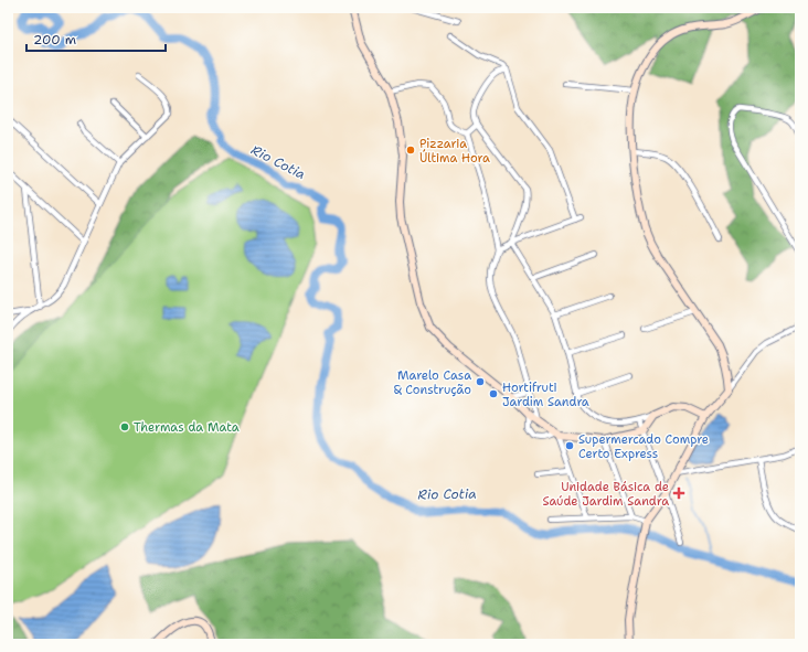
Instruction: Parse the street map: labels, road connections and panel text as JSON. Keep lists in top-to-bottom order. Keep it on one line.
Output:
{"water":["Rio Cotia"],"places":{"other":["Pizzaria Última Hora","Marelo Casa & Construção","Hortifruti Jardim Sandra","Thermas da Mata","Supermercado Compre Certo Express"],"health":["Unidade Básica de Saúde Jardim Sandra"]},"scale_bar":"200 m"}
